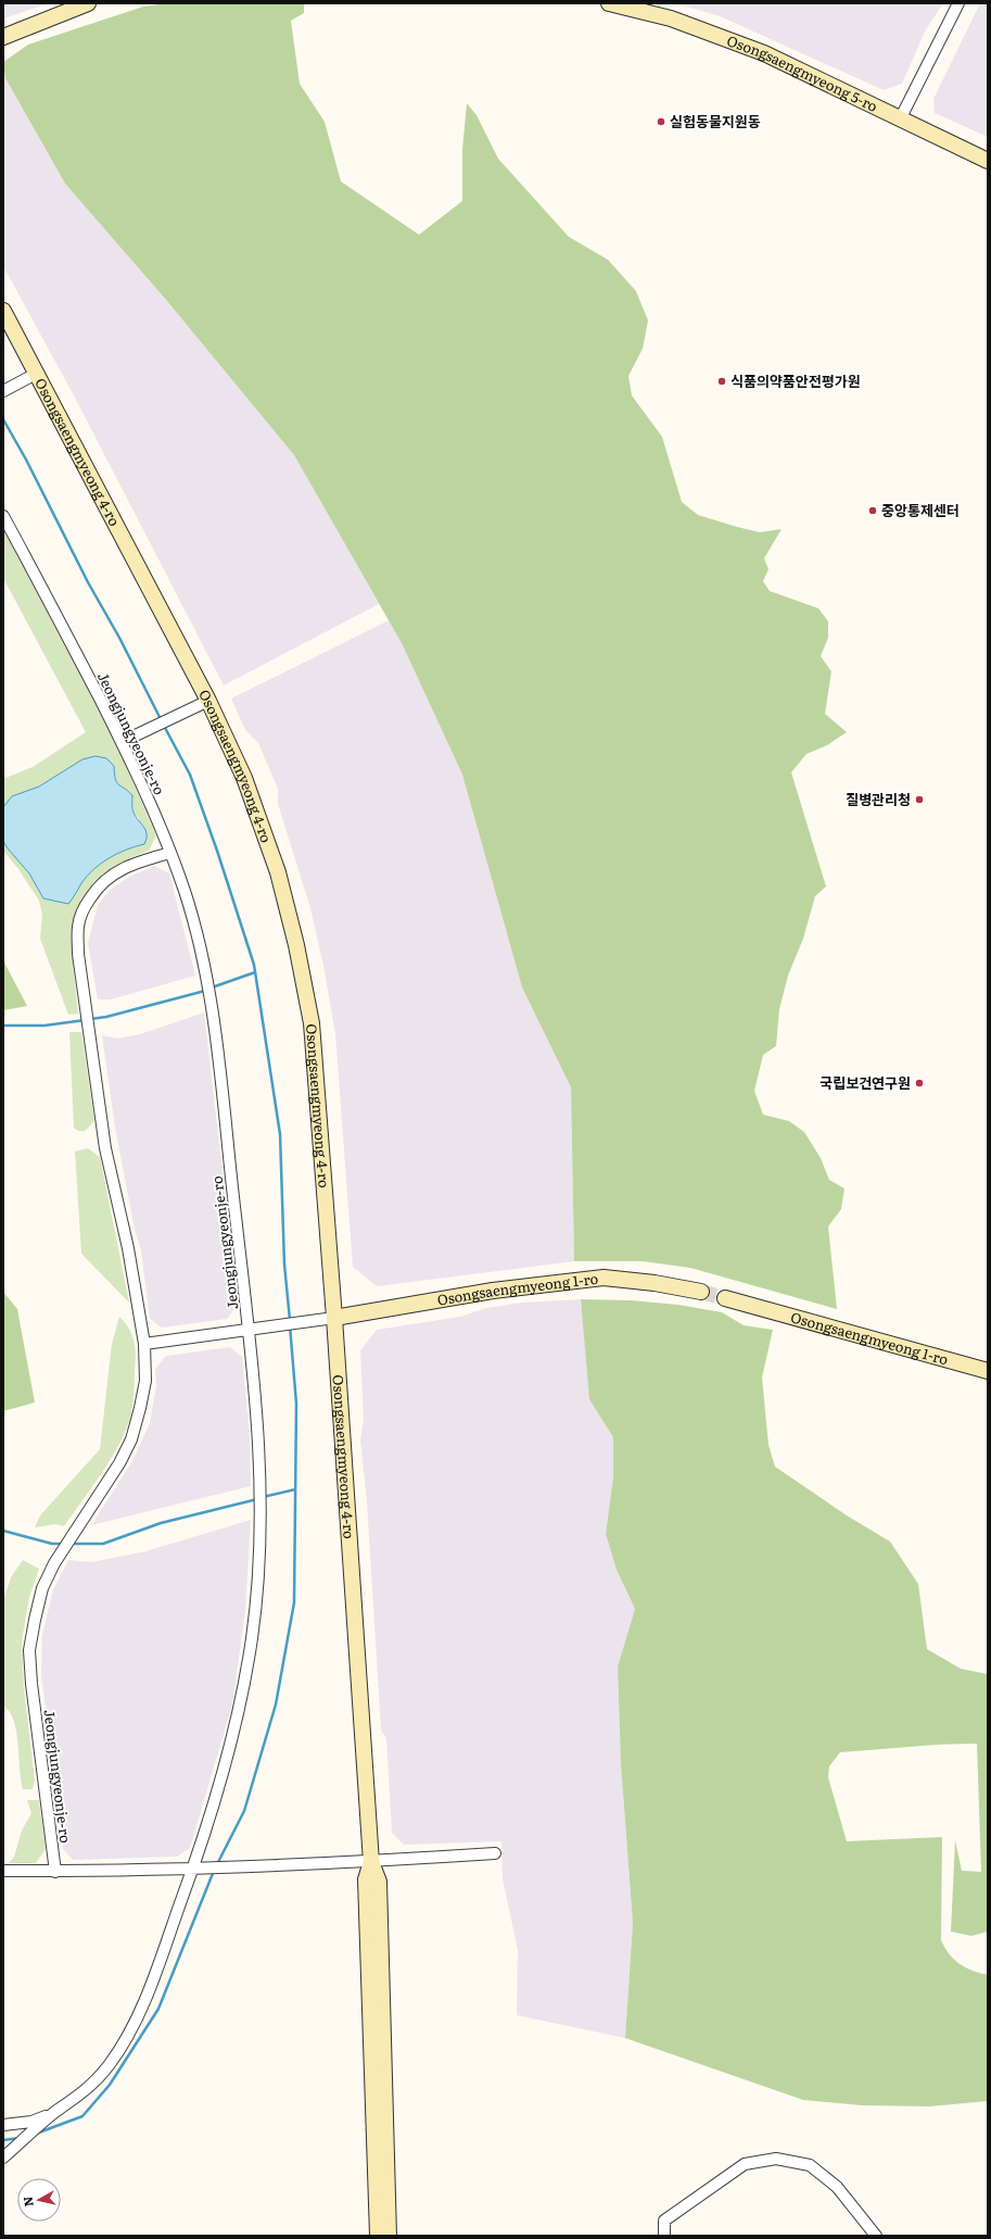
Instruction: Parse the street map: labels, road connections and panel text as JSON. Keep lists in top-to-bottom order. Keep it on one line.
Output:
{"streets":{"street":["Osongsaengmyeong 5-ro","Osongsaengmyeong 4-ro","Jeongjungyeonje-ro","Osongsaengmyeong 1-ro"]},"crossings":[["Osongsaengmyeong 4-ro","Osongsaengmyeong 1-ro"]],"places":["실험동물지원동","식품의약품안전평가원","중앙통제센터","질병관리청","국립보건연구원"],"north":"left"}
